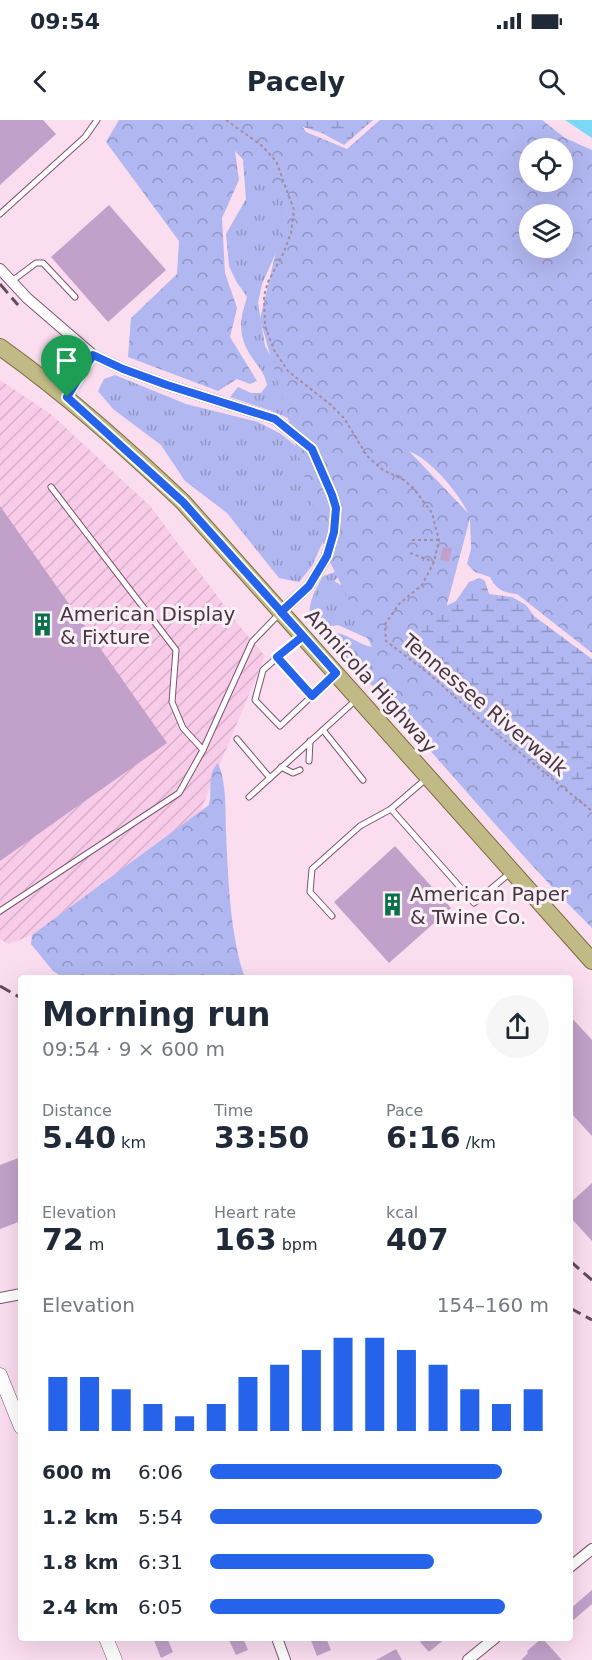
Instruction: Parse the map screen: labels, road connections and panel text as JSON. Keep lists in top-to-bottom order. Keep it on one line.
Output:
{"streets":{"main road":["Amnicola Highway"],"path":["Tennessee Riverwalk"]},"places":{"building":["American Display & Fixture","American Paper & Twine Co."]},"page":{"status":"09:54","header":"Pacely","heading":["Morning run","09:54 · 9 × 600 m"],"stats":[["Distance","5.40 km"],["Time","33:50"],["Pace","6:16 /km"],["Elevation","72 m"],["Heart rate","163 bpm"],["kcal","407"]],"chart":["Elevation","154–160 m"],"list":[{"name":"600 m","note":"6:06"},{"name":"1.2 km","note":"5:54"},{"name":"1.8 km","note":"6:31"},{"name":"2.4 km","note":"6:05"}]}}
